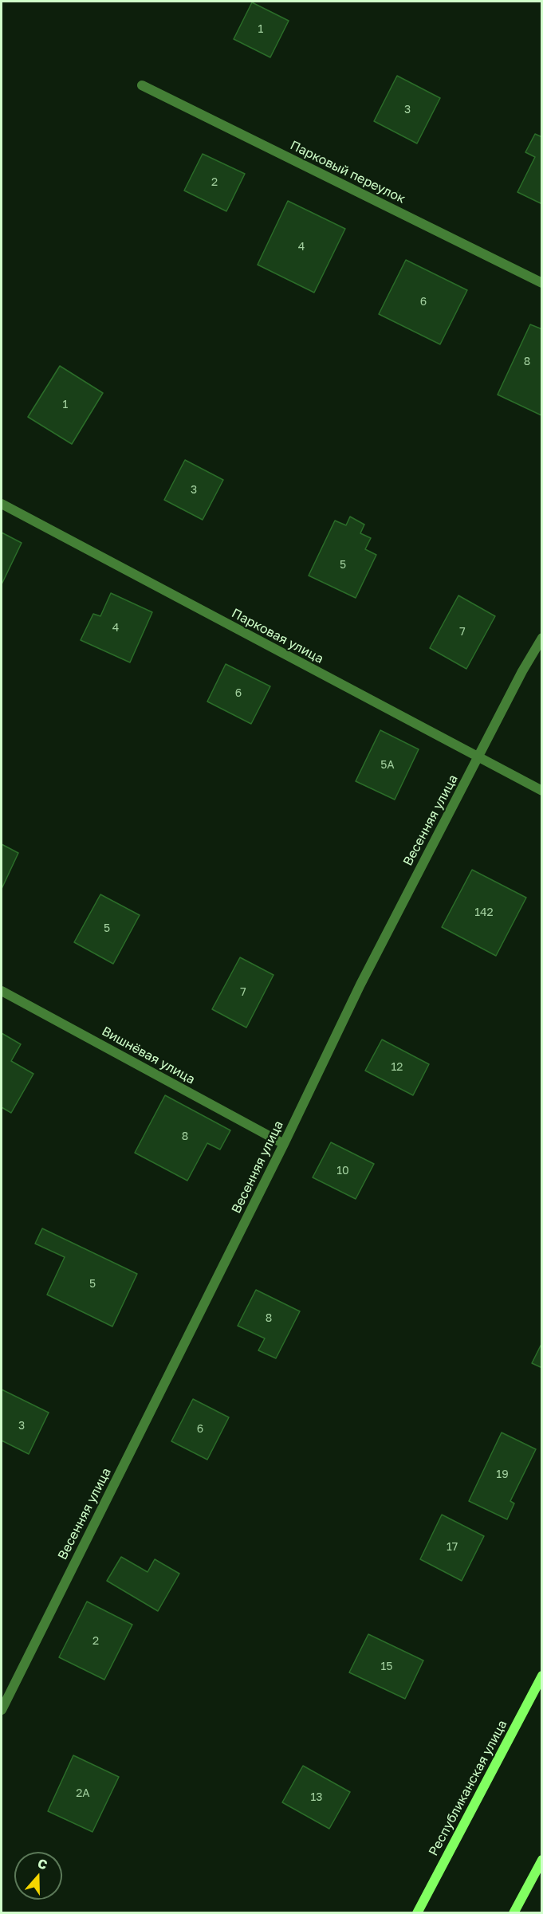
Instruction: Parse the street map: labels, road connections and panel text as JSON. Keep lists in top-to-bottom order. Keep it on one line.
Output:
{"streets":{"street":["Парковый переулок","Парковая улица","Весенняя улица","Вишнёвая улица","Республиканская улица"]},"crossings":[["Парковая улица","Весенняя улица"],["Весенняя улица","Вишнёвая улица"]],"house_numbers":["1","3","2","4","6","8","1","3","5","4","7","6","5А","142","5","7","12","8","10","5","8","3","6","19","17","2","15","2А","13"],"north":"top"}
